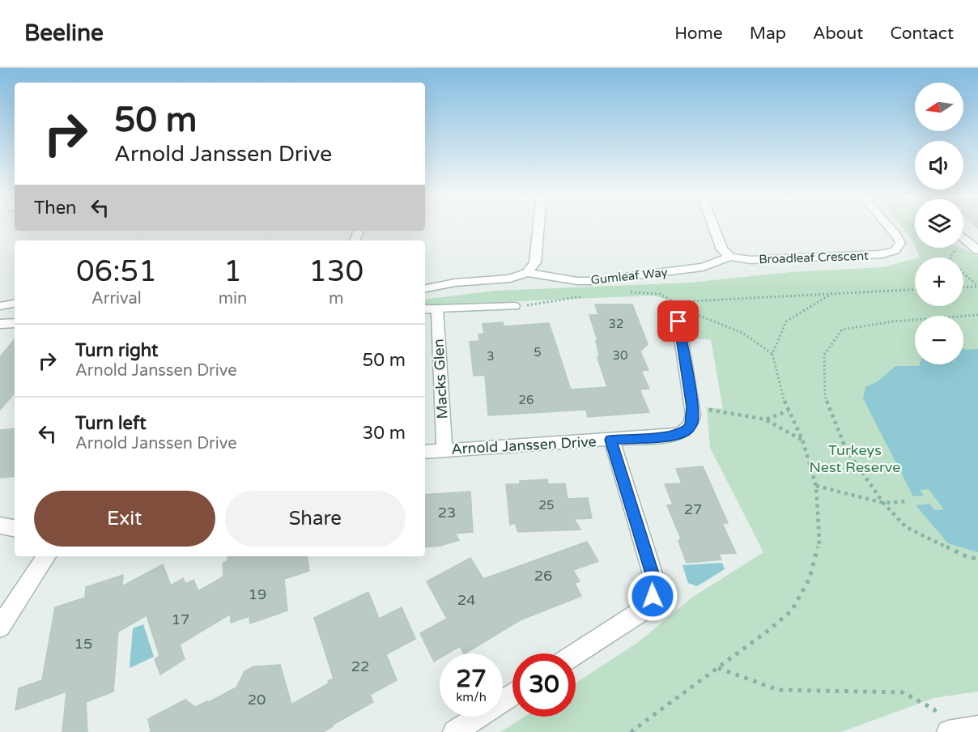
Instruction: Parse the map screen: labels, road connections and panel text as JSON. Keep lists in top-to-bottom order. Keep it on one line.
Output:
{"streets":{"street":["Broadleaf Crescent","Gumleaf Way","Macks Glen","Arnold Janssen Drive"]},"crossings":[["Broadleaf Crescent","Gumleaf Way"],["Macks Glen","Arnold Janssen Drive"]],"parks":["Turkeys Nest Reserve"],"house_numbers":["32","5","30","3","26","25","27","23","26","19","24","17","15","22","20"],"north":"left","page":{"header":"Beeline","nav":["Home","Map","About","Contact"],"map_buttons":["+","−"],"turn":["50 m","Arnold Janssen Drive"],"then":"Then","eta":["06:51","Arrival","1","min","130","m"],"list":[{"name":"Turn right","note":"Arnold Janssen Drive","value":"50 m"},{"name":"Turn left","note":"Arnold Janssen Drive","value":"30 m"}],"buttons":["Exit","Share"],"speed":"27 km/h","limit":"30"}}
